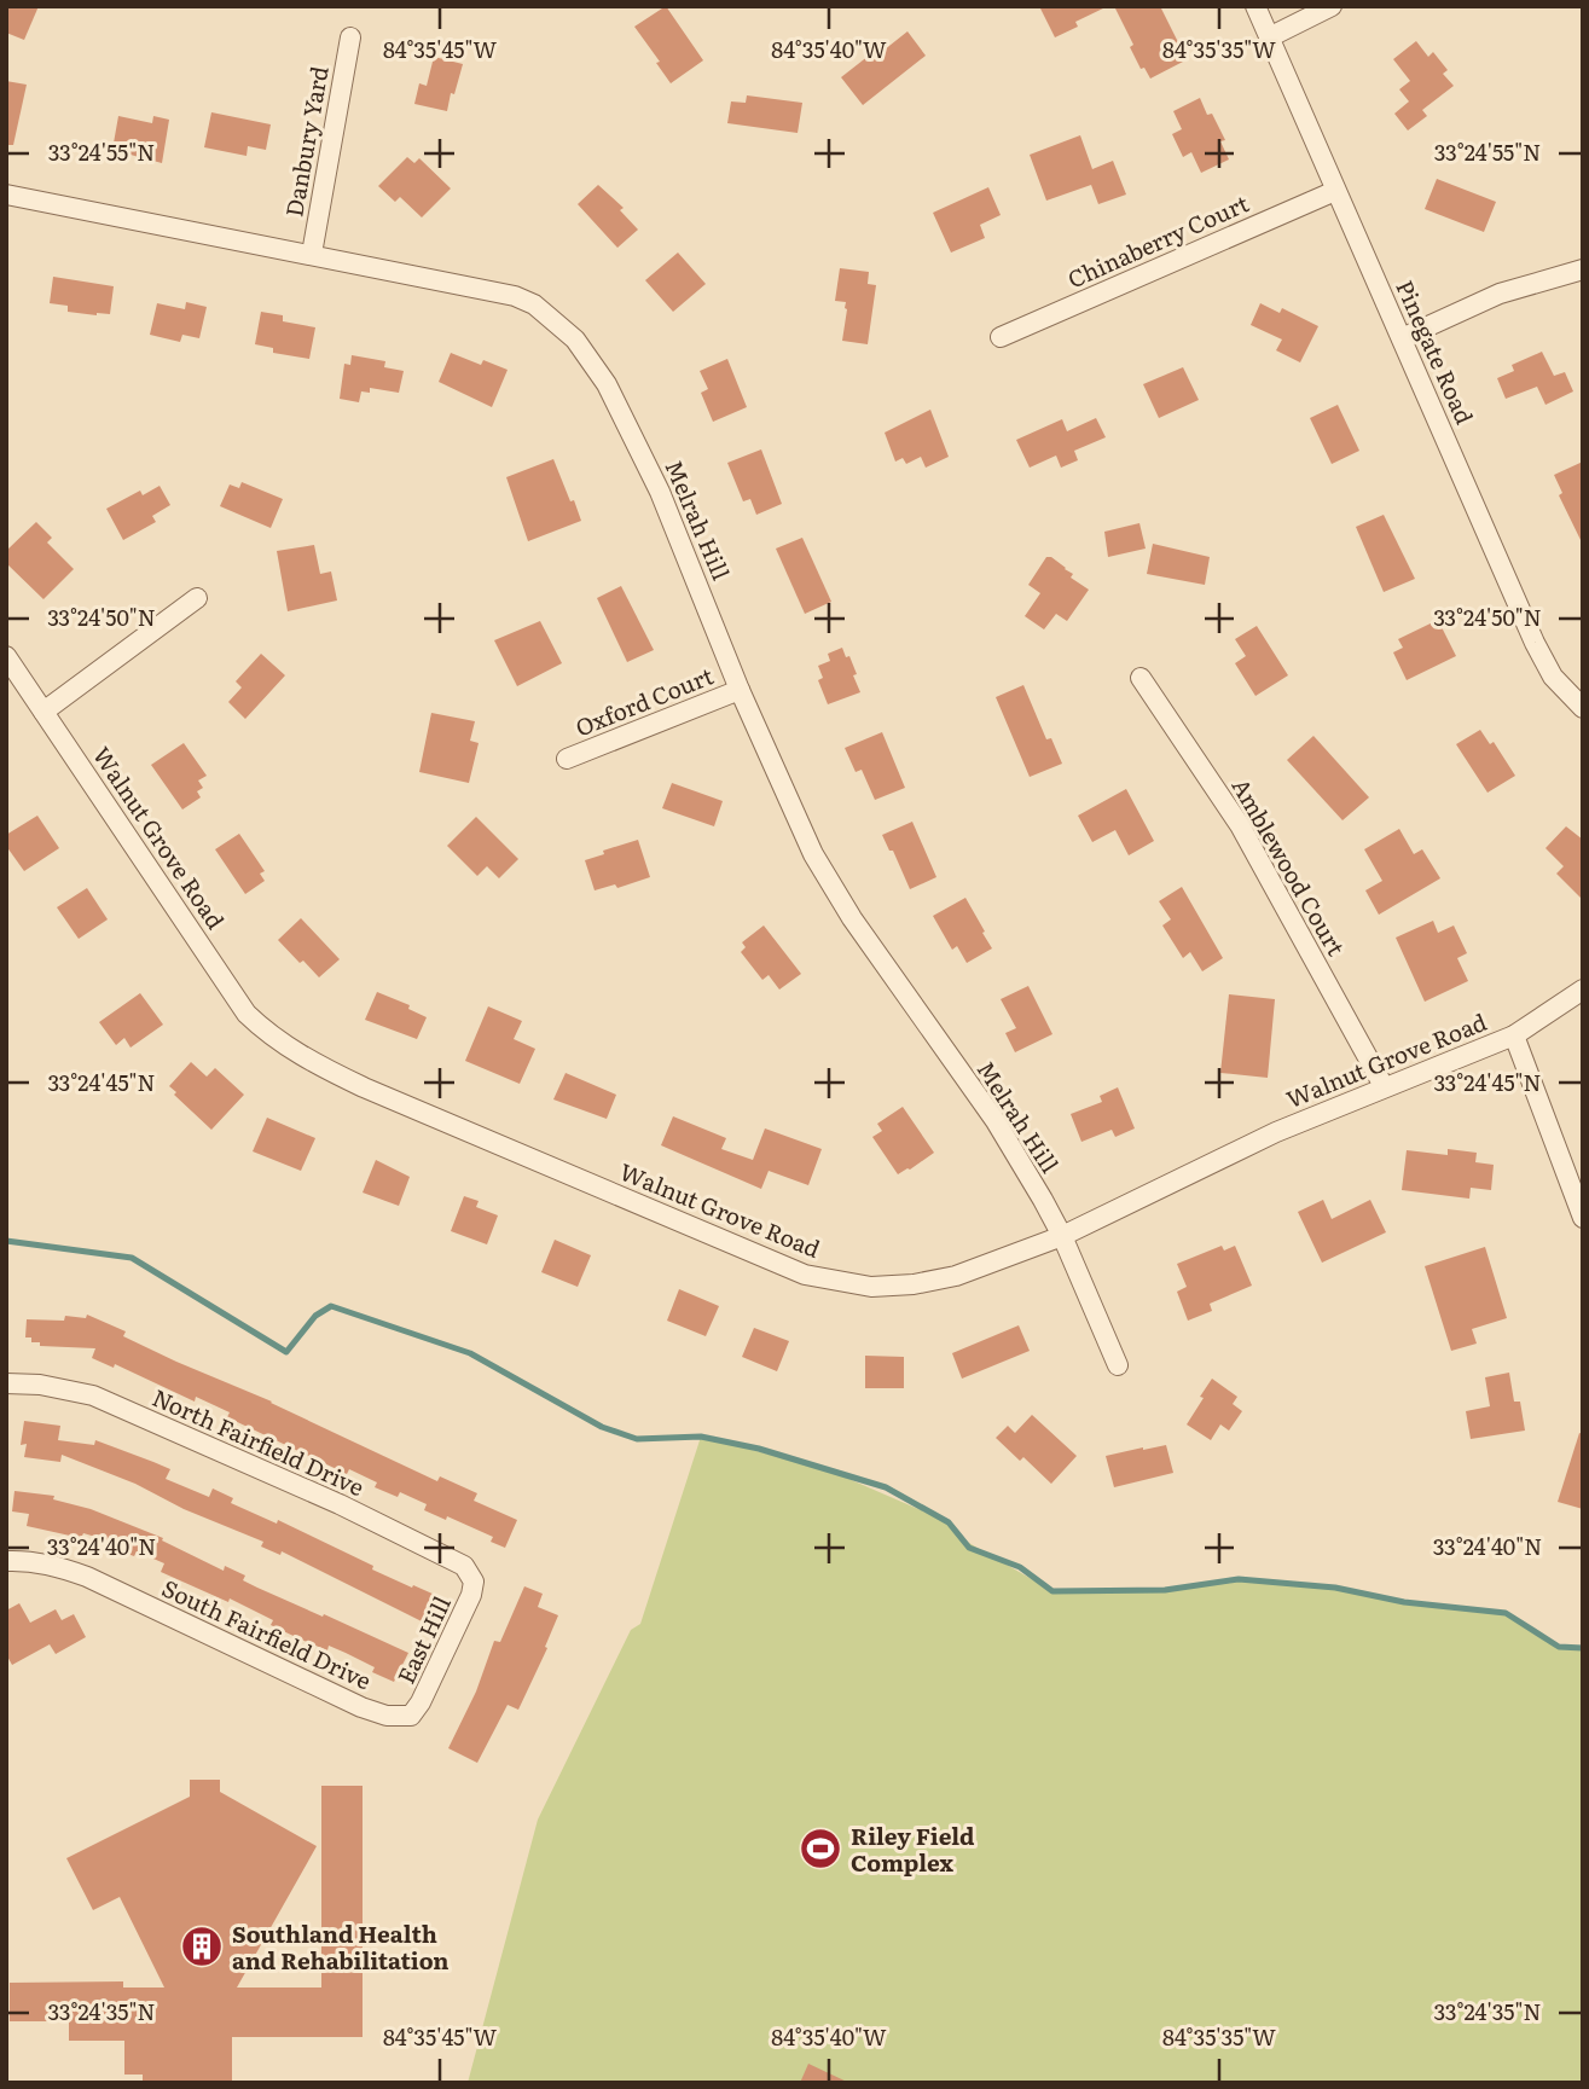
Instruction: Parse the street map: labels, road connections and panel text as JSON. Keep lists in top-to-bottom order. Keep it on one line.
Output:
{"streets":{"street":["Danbury Yard","Chinaberry Court","Pinegate Road","Melrah Hill","Oxford Court","Walnut Grove Road","Amblewood Court","North Fairfield Drive","South Fairfield Drive","East Hill"]},"crossings":[["Danbury Yard","Melrah Hill"],["Chinaberry Court","Pinegate Road"],["Melrah Hill","Oxford Court"],["Melrah Hill","Walnut Grove Road"],["Walnut Grove Road","Amblewood Court"],["North Fairfield Drive","East Hill"],["South Fairfield Drive","East Hill"]],"places":{"sports":["Riley Field Complex"],"building":["Southland Health and Rehabilitation"]},"coordinates":["84°35'45\"W","84°35'40\"W","84°35'35\"W","33°24'55\"N","33°24'50\"N","33°24'45\"N","33°24'40\"N","33°24'35\"N"]}
